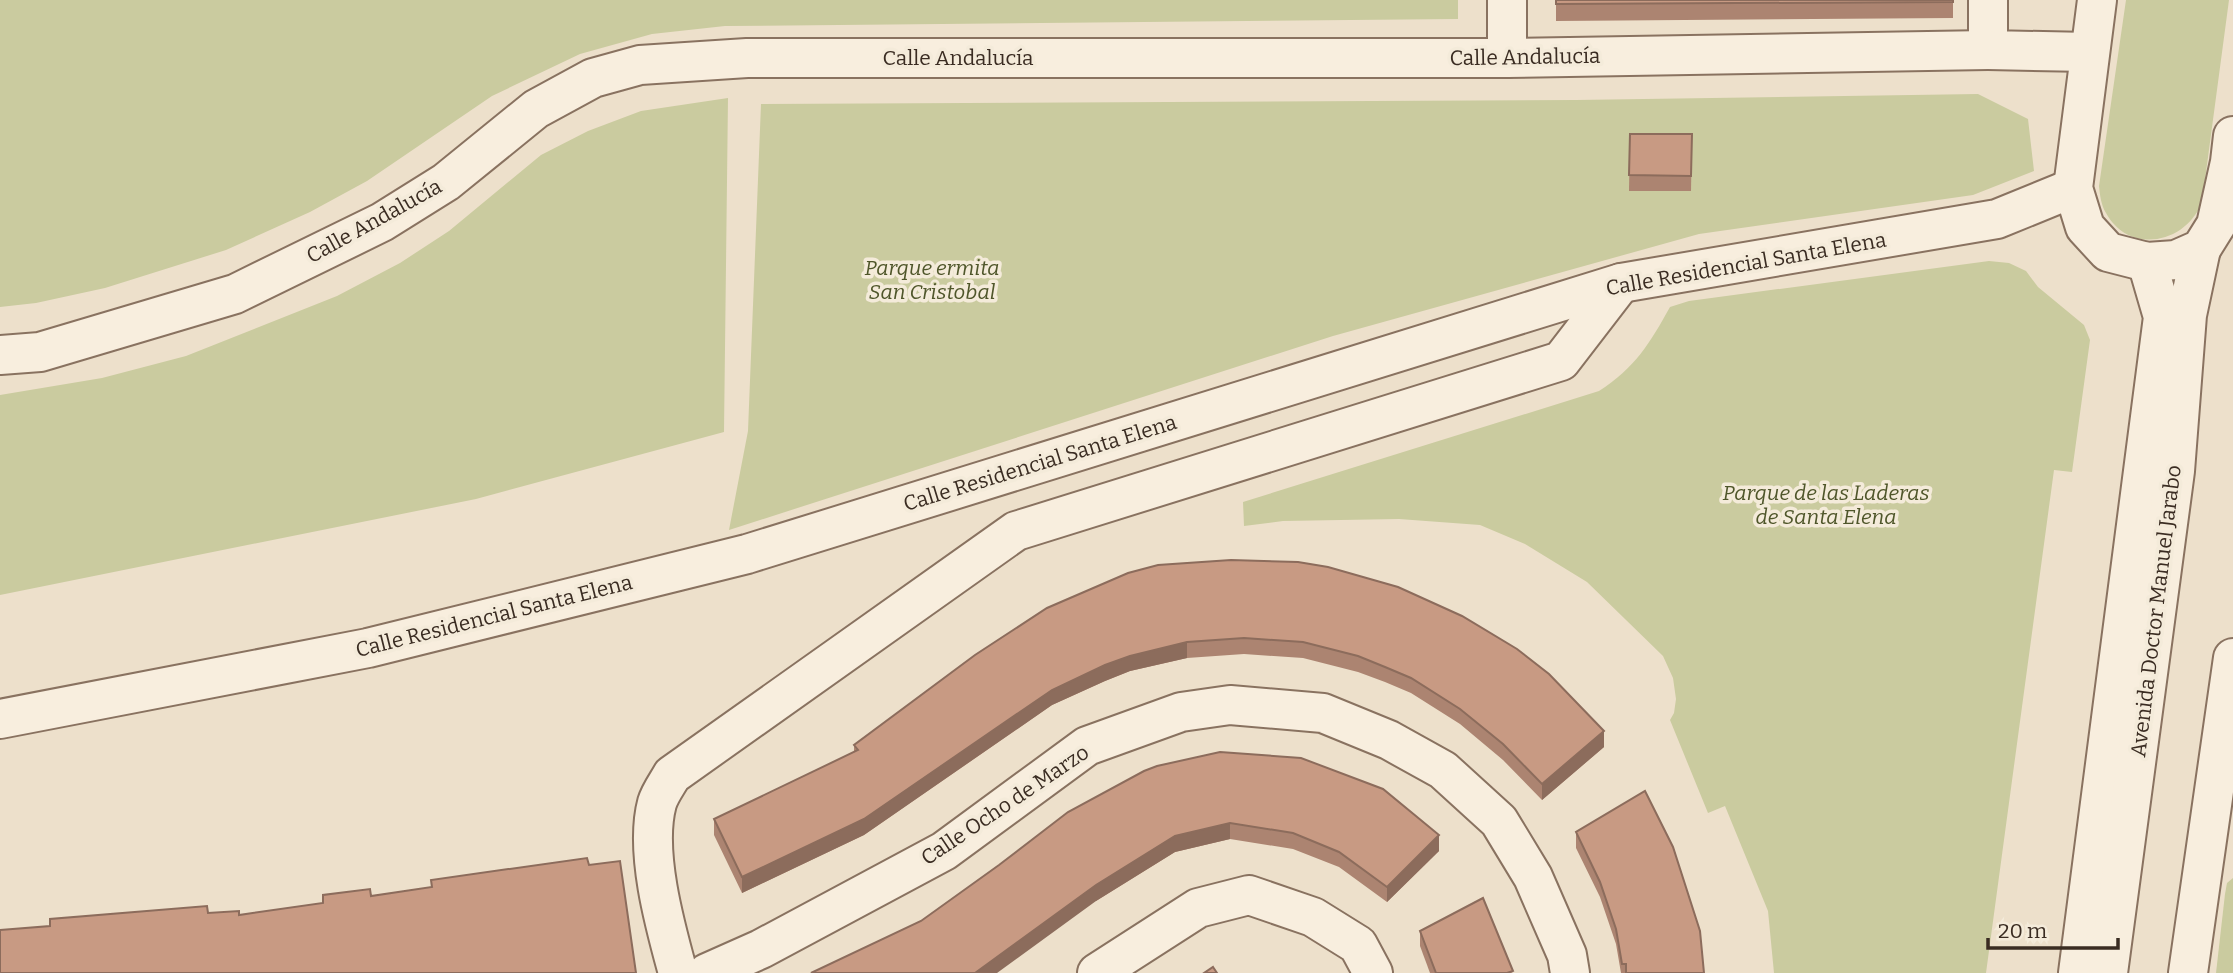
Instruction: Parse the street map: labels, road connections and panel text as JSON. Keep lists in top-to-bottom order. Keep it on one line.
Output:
{"streets":{"street":["Calle Andalucía","Calle Residencial Santa Elena","Avenida Doctor Manuel Jarabo","Calle Ocho de Marzo"]},"parks":["Parque ermita San Cristobal","Parque de las Laderas de Santa Elena"],"scale_bar":"20 m"}
